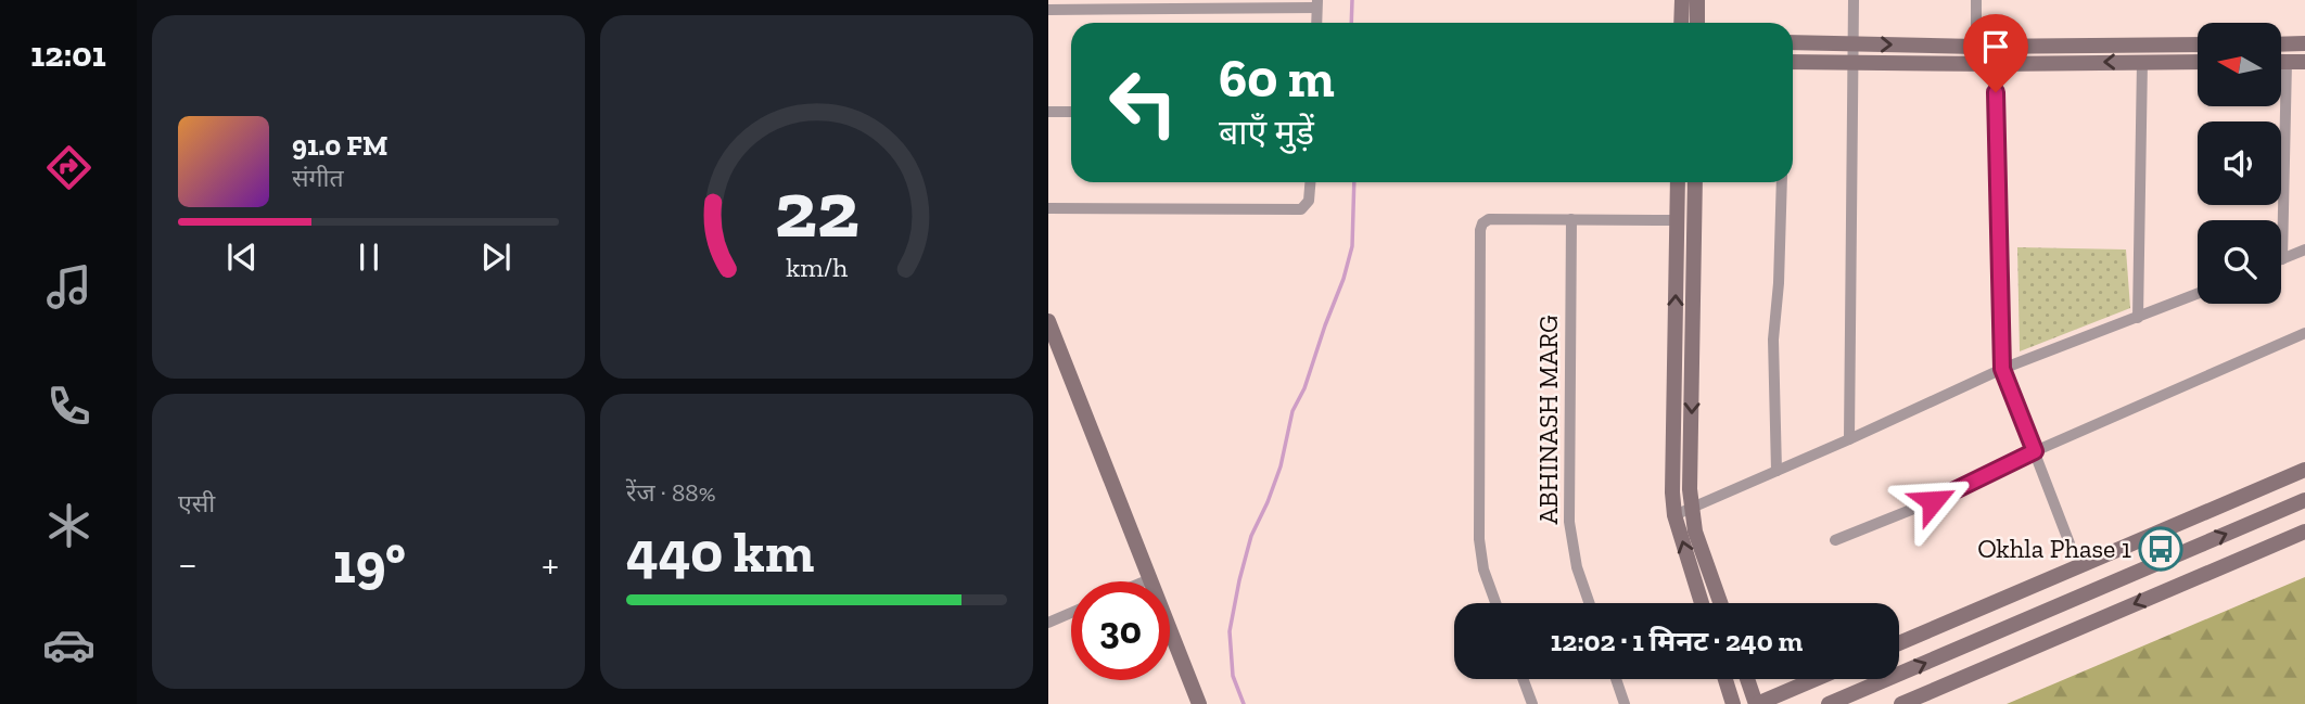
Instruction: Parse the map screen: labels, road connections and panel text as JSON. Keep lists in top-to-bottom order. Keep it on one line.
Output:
{"streets":{"street":["ABHINASH MARG"]},"places":{"bus stop":["Okhla Phase 1"]},"north":"left","page":{"tabs":"12:01","turn":["60 m","बाएँ मुड़ें"],"song":["91.0 FM","संगीत"],"tile":["एसी",["रेंज · 88%","440 km"]],"heat":["−","19°","+"],"limit":"30","trip":"12:02 · 1 मिनट · 240 m","gauge":["22","km/h"]}}
